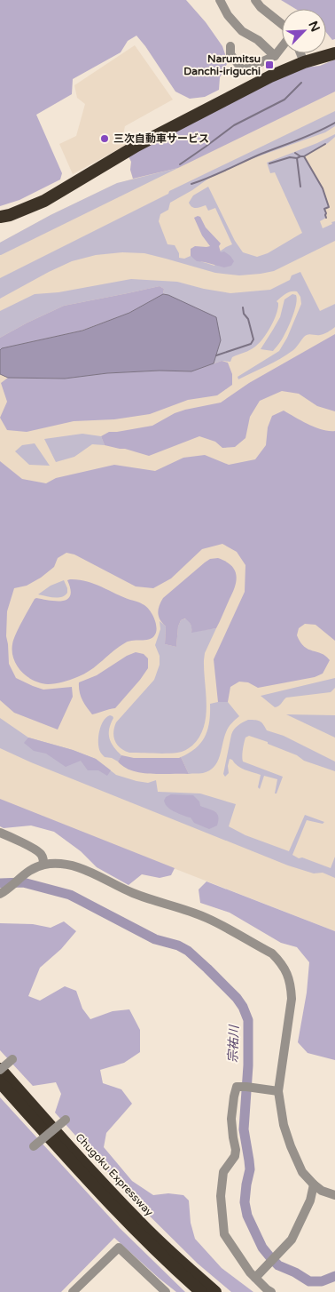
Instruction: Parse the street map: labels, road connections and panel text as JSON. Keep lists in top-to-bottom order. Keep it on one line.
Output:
{"streets":{"highway":["Chugoku Expressway"]},"water":["宗祐川"],"places":{"transit":["Narumitsu Danchi-iriguchi"],"other":["三次自動車サービス"]},"north":"top right"}
